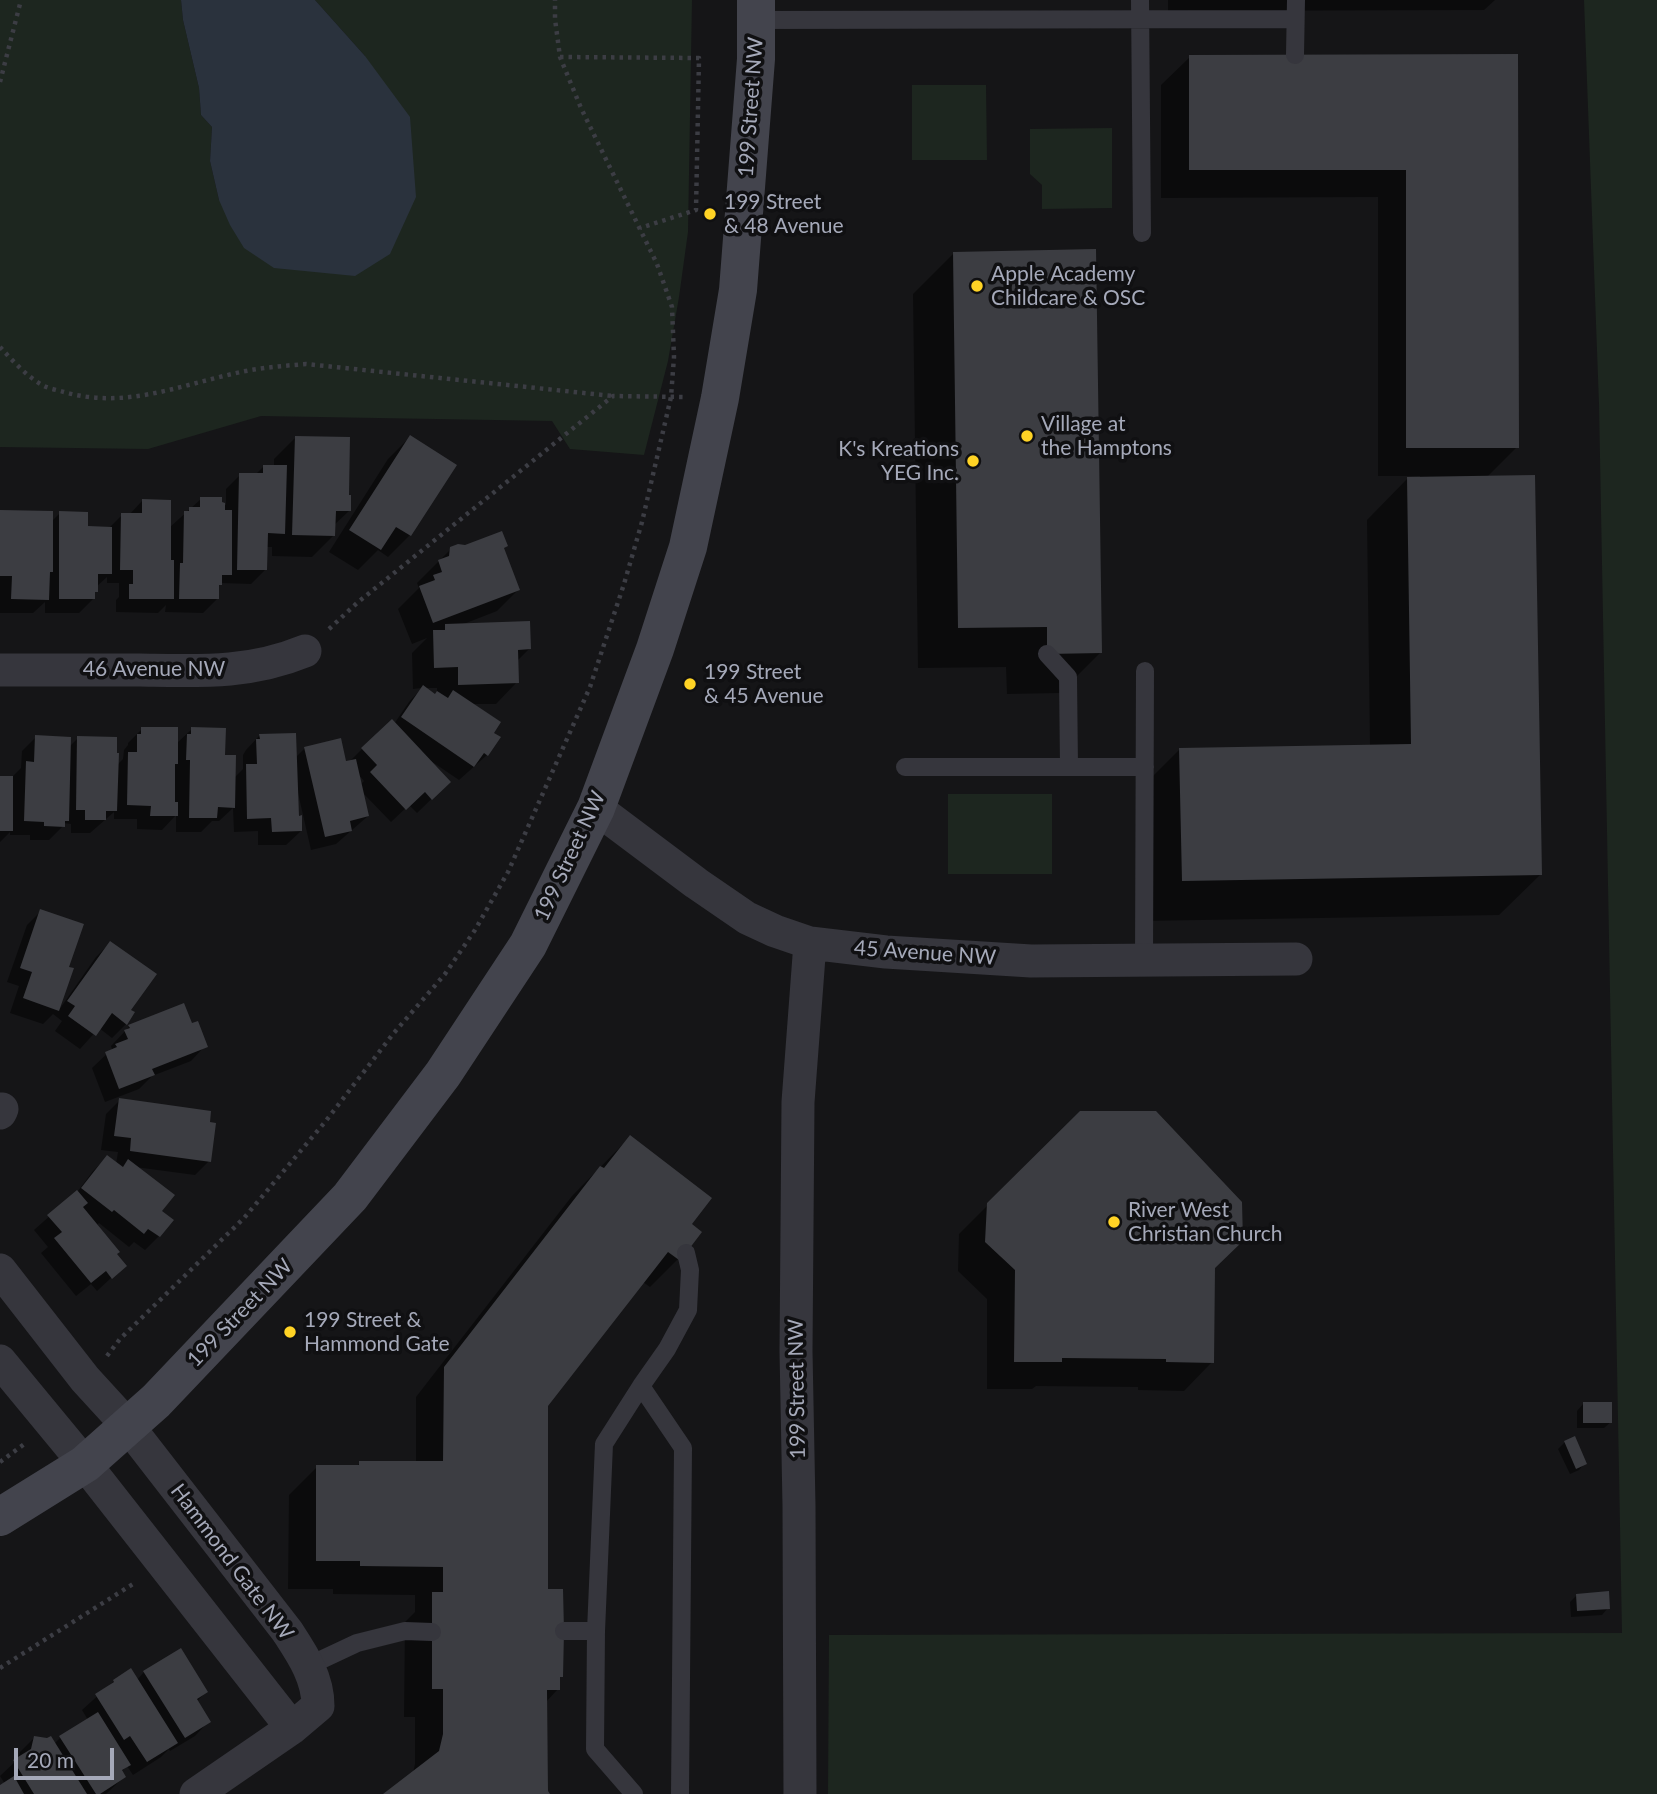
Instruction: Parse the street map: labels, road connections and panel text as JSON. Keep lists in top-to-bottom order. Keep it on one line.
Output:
{"streets":{"main road":["199 Street NW"],"street":["46 Avenue NW","45 Avenue NW","Hammond Gate NW"]},"crossings":[["199 Street NW","45 Avenue NW"],["199 Street NW","Hammond Gate NW"]],"places":["199 Street & 48 Avenue","Apple Academy Childcare & OSC","Village at the Hamptons","K's Kreations YEG Inc.","199 Street & 45 Avenue","River West Christian Church","199 Street & Hammond Gate"],"scale_bar":"20 m"}
